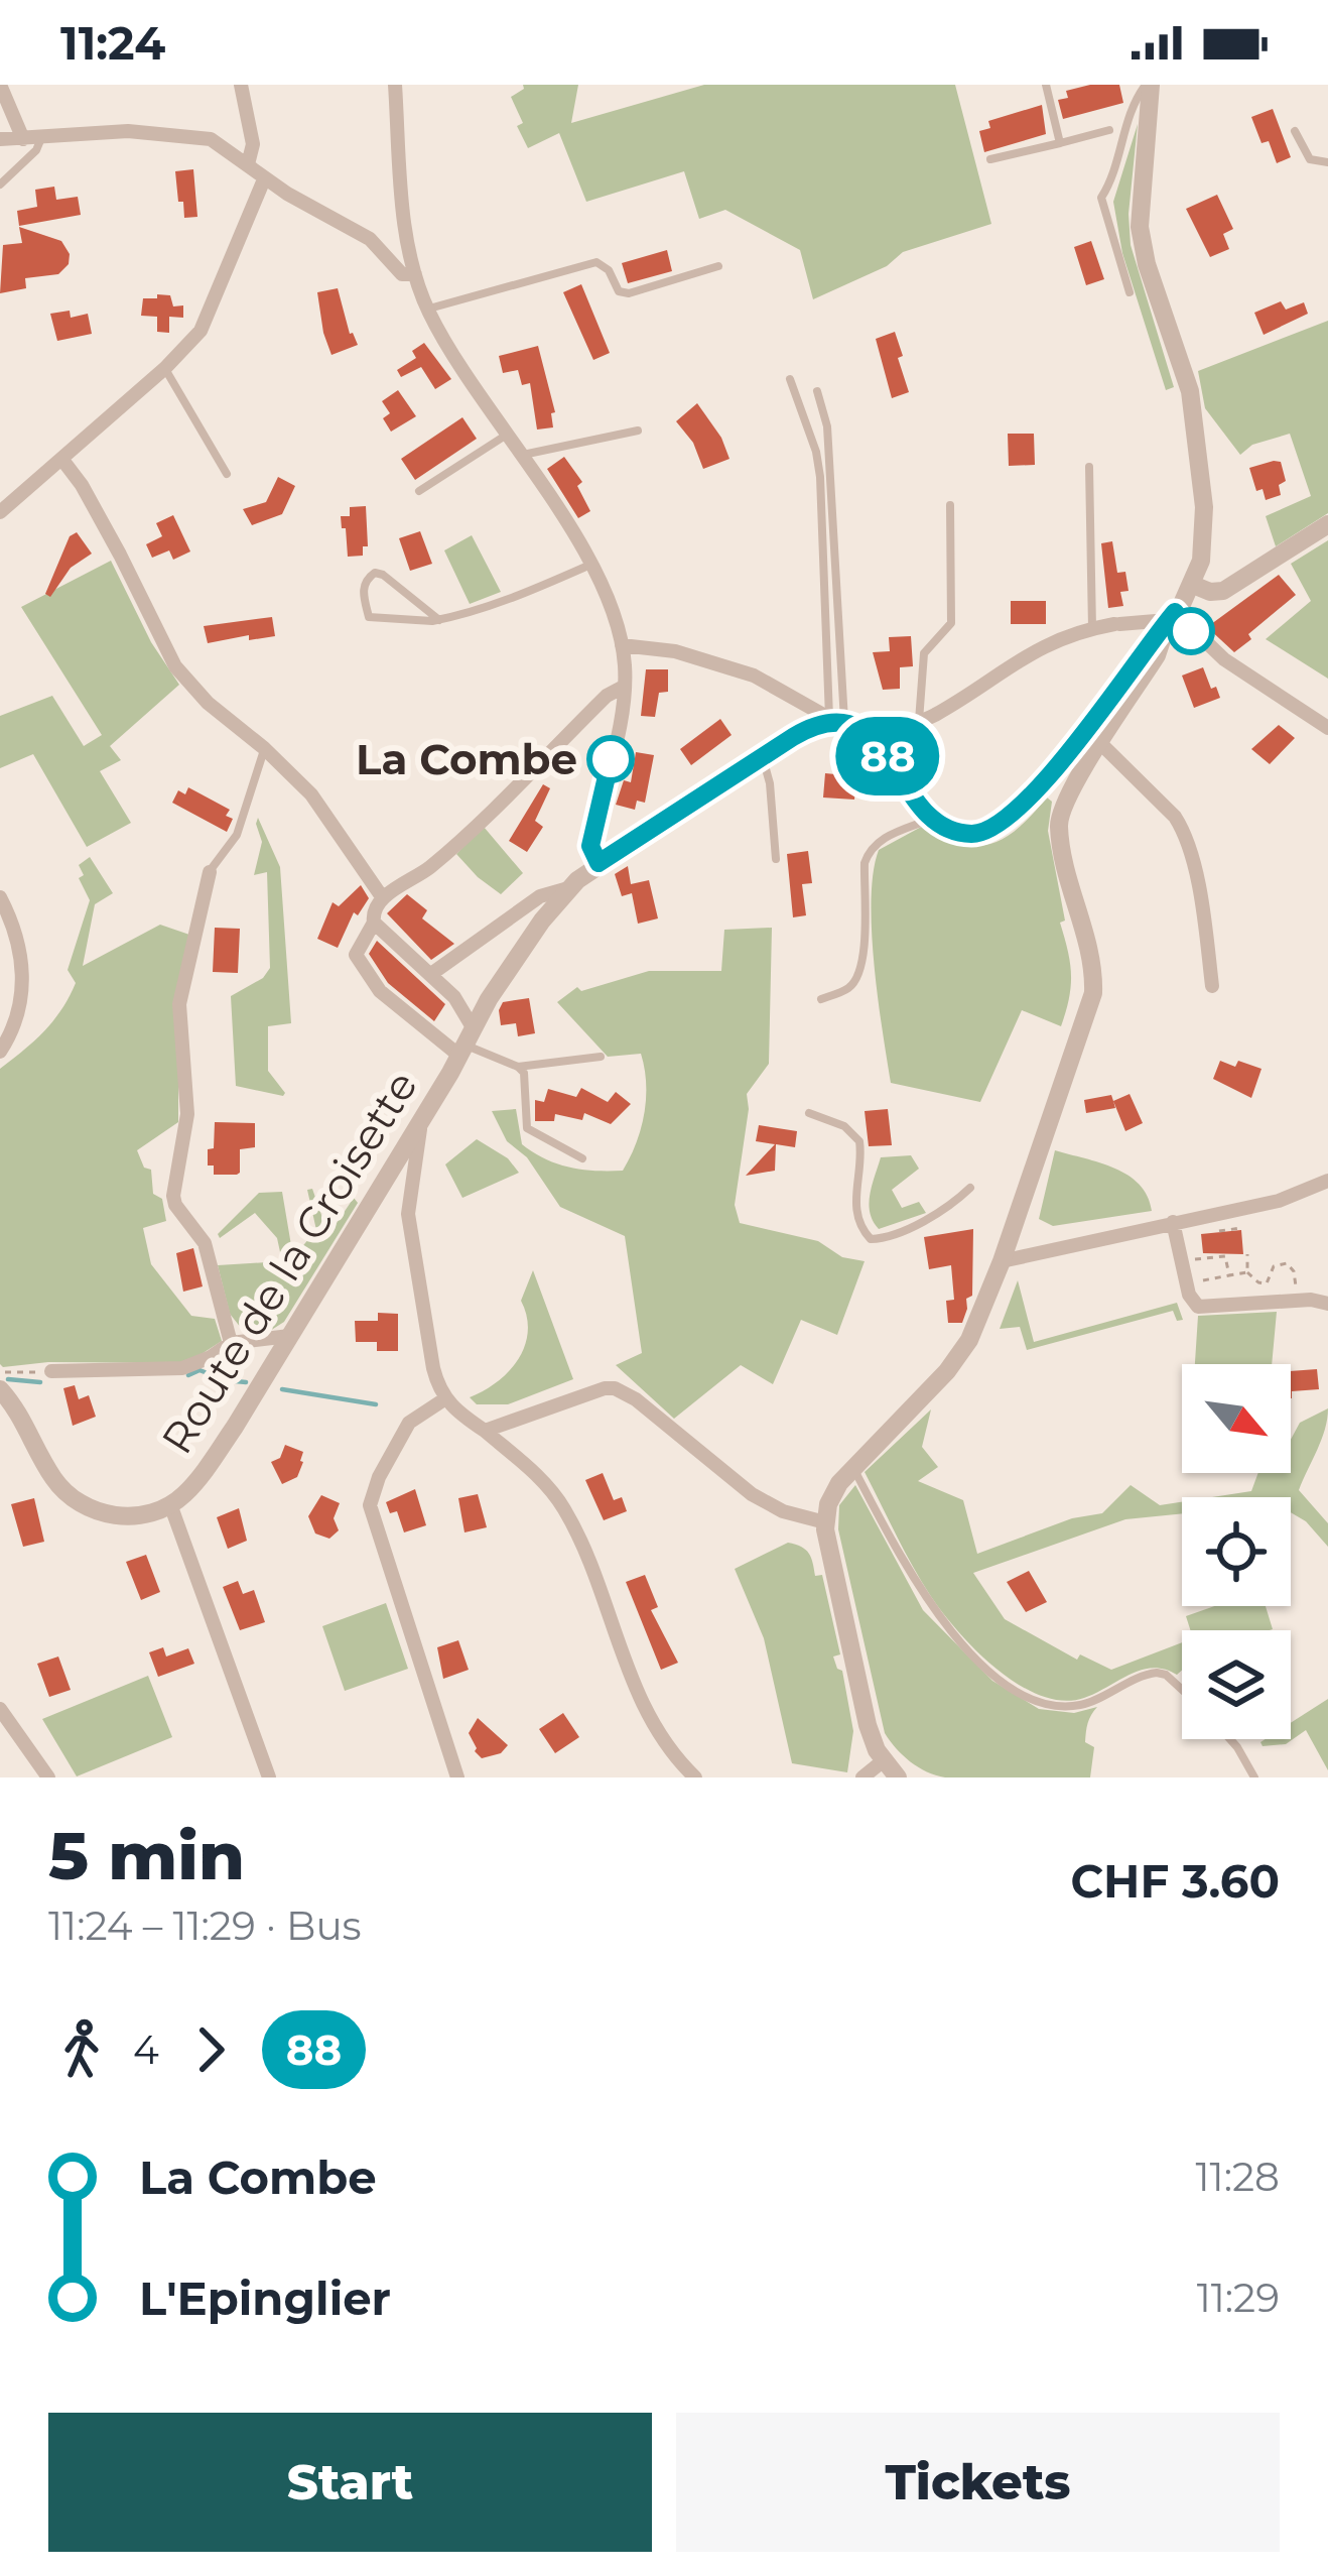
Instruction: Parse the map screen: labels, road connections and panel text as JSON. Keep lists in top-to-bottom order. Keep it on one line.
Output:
{"streets":{"street":["Route de la Croisette"]},"places":["La Combe"],"lines":["bus line 88"],"north":"bottom right","page":{"status":"11:24","on_map":"88","heading":["5 min","11:24 – 11:29 · Bus","CHF 3.60"],"legs":["4","88"],"list":[{"name":"La Combe","value":"11:28"},{"name":"L'Epinglier","value":"11:29"}],"buttons":["Start","Tickets"]}}
